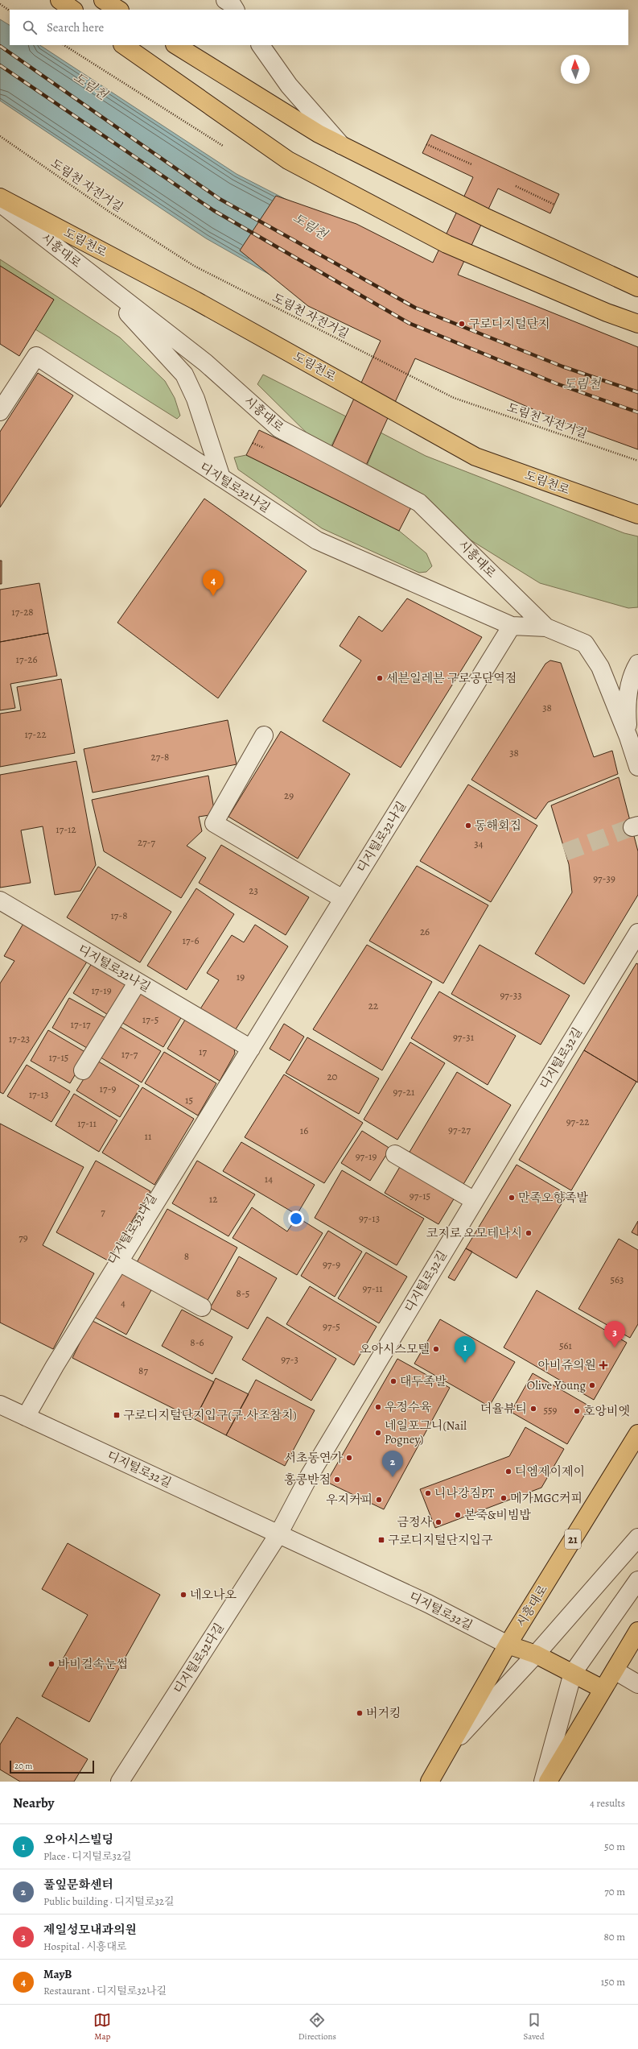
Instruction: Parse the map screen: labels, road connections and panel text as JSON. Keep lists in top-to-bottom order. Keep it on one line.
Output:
{"streets":{"main road":["도림천로","시흥대로","디지털로32길","21"],"street":["디지털로32나길","디지털로32다길"],"path":["도림천 자전거길"]},"crossings":[["시흥대로","디지털로32나길"],["시흥대로","디지털로32길"],["디지털로32나길","디지털로32길"],["디지털로32길","디지털로32다길"]],"water":["도림천"],"places":{"other":["구로디지털단지","세븐일레븐 구로공단역점","동해회집","만족오향족발","코지로 오모테나시","오아시스모텔","대두족발","Olive Young","우정수육","더율뷰티","호앙비엣","네일포그니(Nail Pogney)","서초동연가","디엠제이제이","홍콩반점","니나강짐PT","메가MGC커피","우지커피","본죽&비빔밥","금정사","네오나오","바비걸속눈썹","버거킹"],"health":["아비쥬의원"],"transit":["구로디지털단지입구(구.사조참치)","구로디지털단지입구"]},"house_numbers":["17-28","17-26","38","17-22","38","27-8","29","17-12","27-7","34","97-39","23","17-8","26","17-6","19","17-19","97-33","22","17-5","17-17","97-31","17-23","17","17-7","17-15","20","17-9","97-21","17-13","15","97-22","17-11","97-27","16","11","97-19","14","97-15","12","7","97-13","79","8","97-9","563","97-11","8-5","4","97-5","8-6","561","97-3","87","559"],"scale_bar":"20 m","north":"top","page":{"search":"Search here","pins":["4","3","1","2"],"scale":"20 m","heading":["Nearby","4 results"],"list":[{"mark":"1","name":"오아시스빌딩","note":"Place · 디지털로32길","value":"50 m"},{"mark":"2","name":"풀잎문화센터","note":"Public building · 디지털로32길","value":"70 m"},{"mark":"3","name":"제일성모내과의원","note":"Hospital · 시흥대로","value":"80 m"},{"mark":"4","name":"MayB","note":"Restaurant · 디지털로32나길","value":"150 m"}],"nav":["Map","Directions","Saved"]}}
